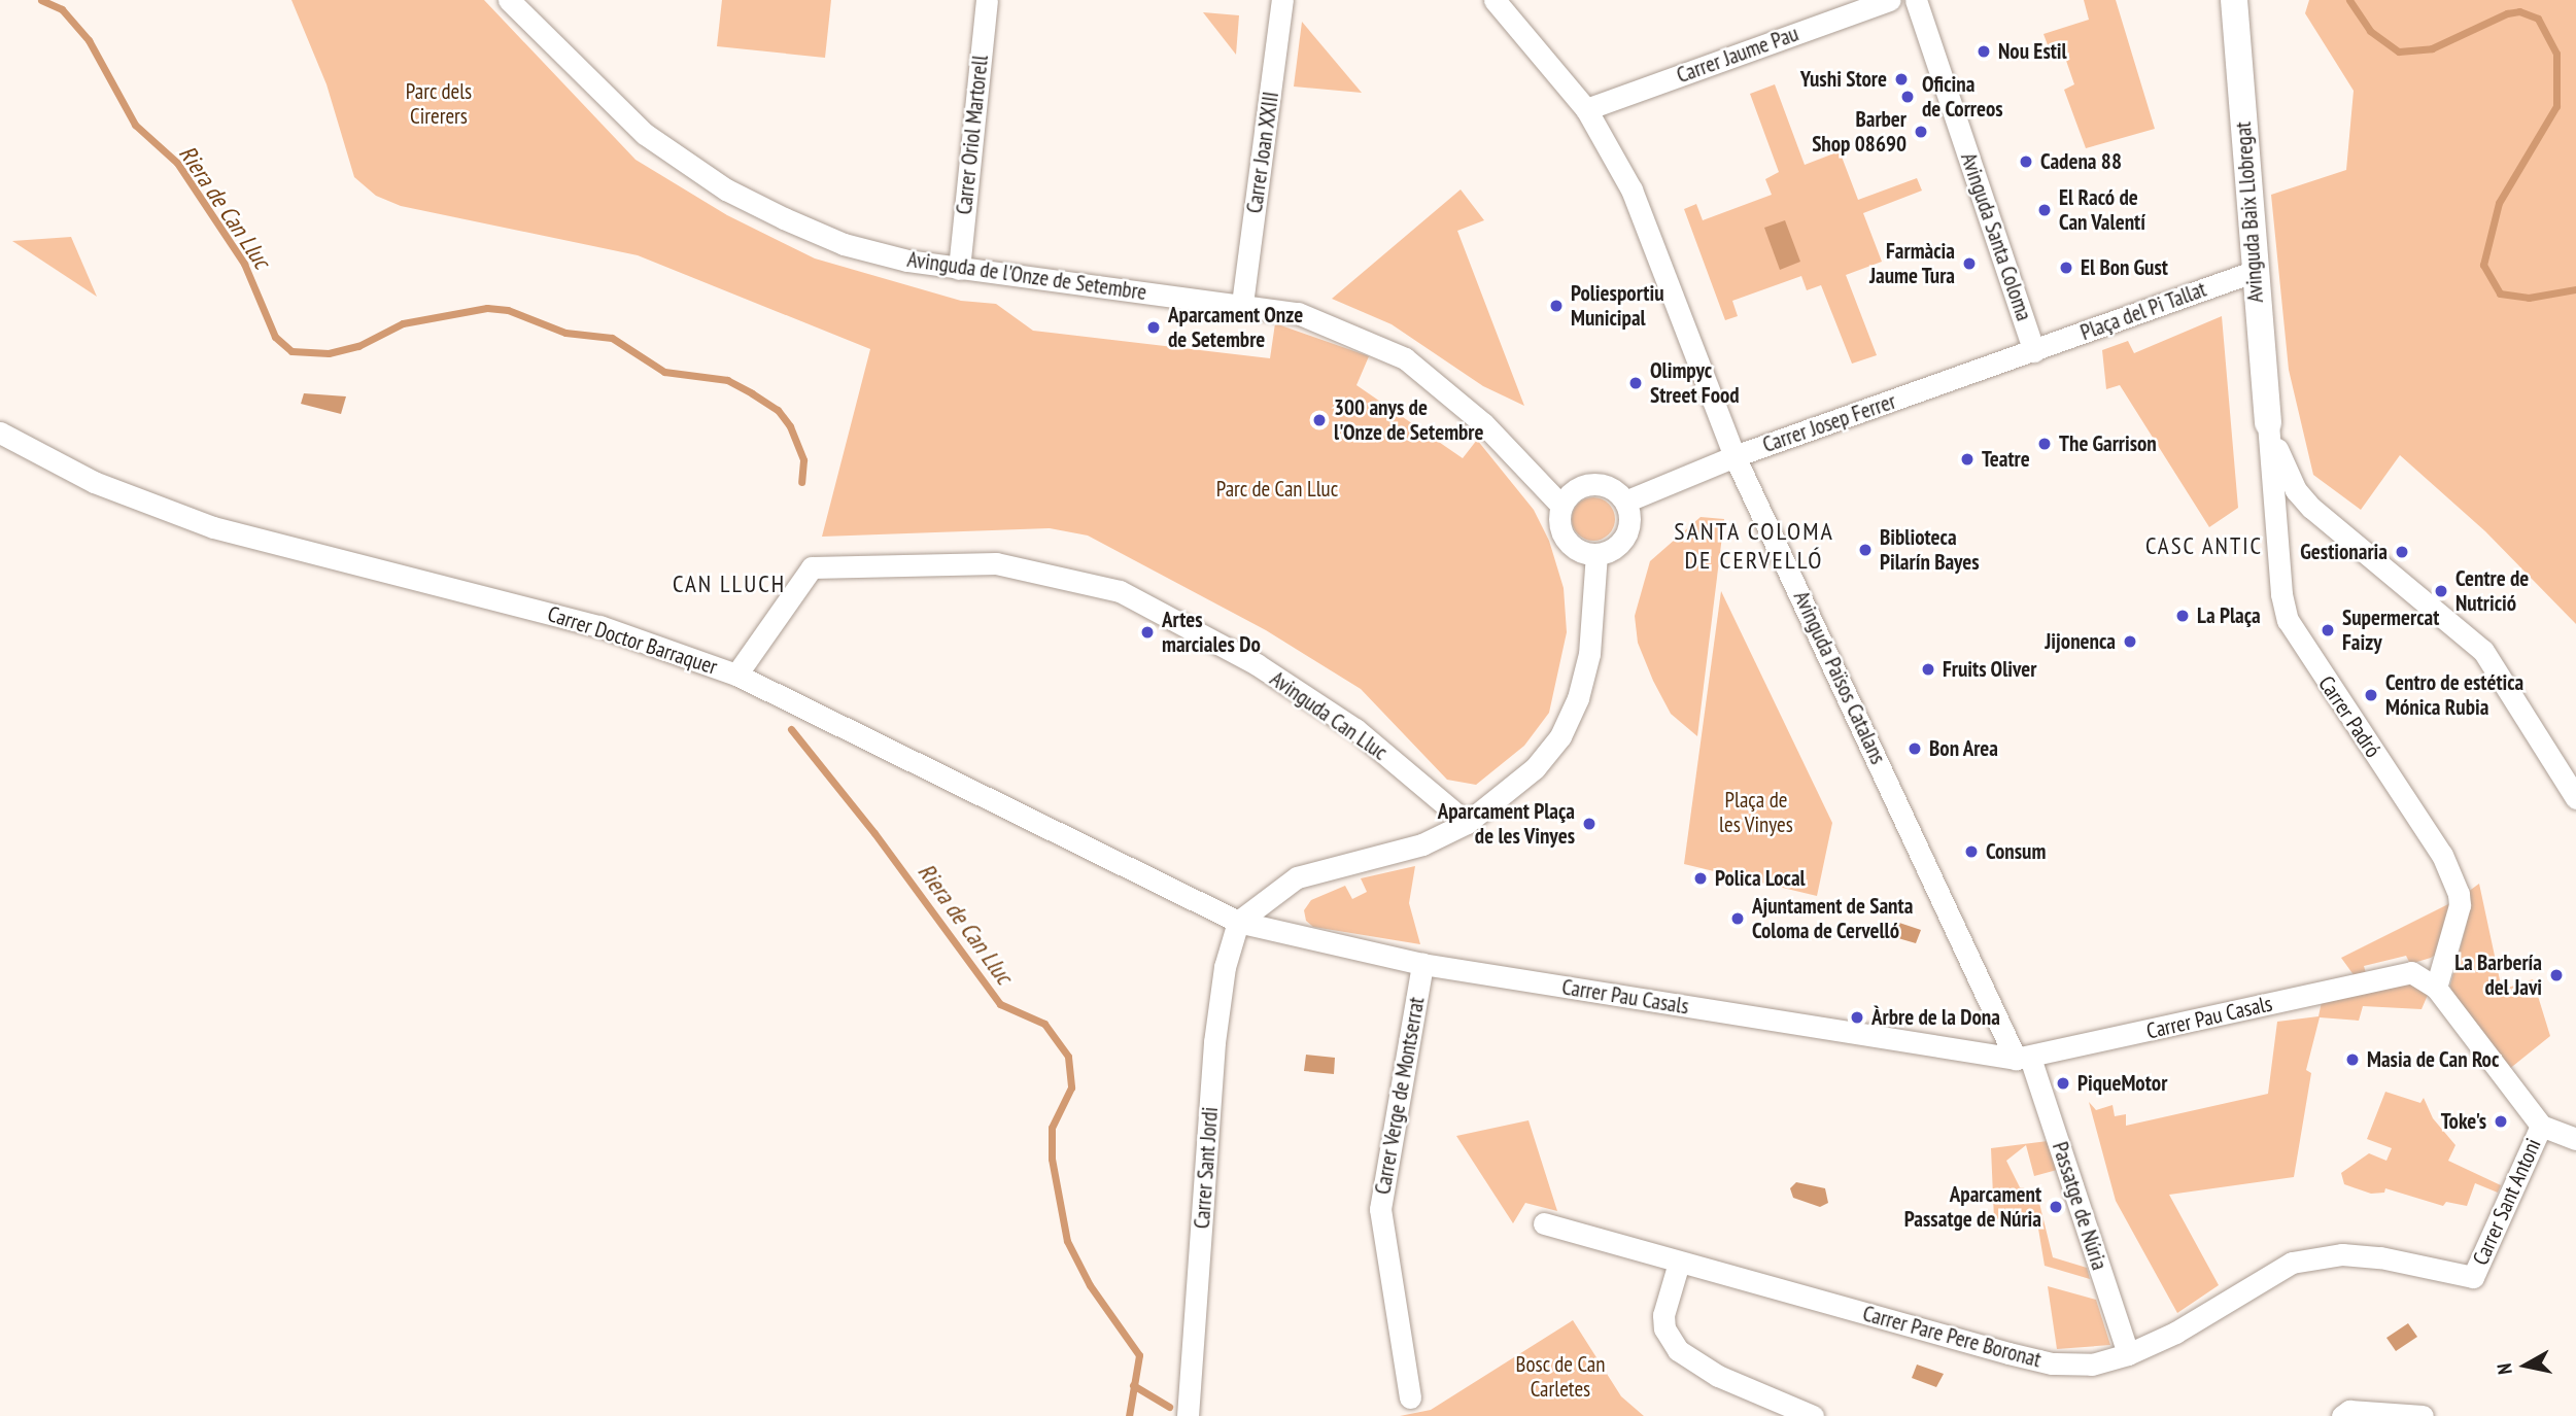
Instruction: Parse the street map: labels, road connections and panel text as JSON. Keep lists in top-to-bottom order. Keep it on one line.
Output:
{"streets":{"street":["Carrer Jaume Pau","Carrer Oriol Martorell","Carrer Joan XXIII","Avinguda Baix Llobregat","Avinguda Santa Coloma","Avinguda de l'Onze de Setembre","Plaça del Pi Tallat","Carrer Josep Ferrer","Carrer Doctor Barraquer","Avinguda Països Catalans","Avinguda Can Lluc","Carrer Padró","Carrer Pau Casals","Carrer Verge de Montserrat","Carrer Sant Jordi","Carrer Sant Antoni","Passatge de Núria","Carrer Pare Pere Boronat"]},"crossings":[["Carrer Jaume Pau","Avinguda Països Catalans"],["Carrer Oriol Martorell","Avinguda de l'Onze de Setembre"],["Carrer Joan XXIII","Avinguda de l'Onze de Setembre"],["Avinguda Baix Llobregat","Plaça del Pi Tallat"],["Avinguda Baix Llobregat","Carrer Padró"],["Avinguda Santa Coloma","Plaça del Pi Tallat"],["Avinguda Santa Coloma","Carrer Josep Ferrer"],["Avinguda de l'Onze de Setembre","Carrer Josep Ferrer"],["Plaça del Pi Tallat","Carrer Josep Ferrer"],["Carrer Josep Ferrer","Avinguda Països Catalans"],["Carrer Doctor Barraquer","Avinguda Can Lluc"],["Carrer Doctor Barraquer","Carrer Pau Casals"],["Carrer Doctor Barraquer","Carrer Sant Jordi"],["Avinguda Països Catalans","Carrer Pau Casals"],["Avinguda Països Catalans","Passatge de Núria"],["Carrer Padró","Carrer Pau Casals"],["Carrer Pau Casals","Carrer Verge de Montserrat"],["Carrer Pau Casals","Carrer Sant Jordi"],["Carrer Pau Casals","Passatge de Núria"],["Carrer Sant Antoni","Carrer Pare Pere Boronat"],["Passatge de Núria","Carrer Pare Pere Boronat"]],"districts":["SANTA COLOMA DE CERVELLÓ","CASC ANTIC","CAN LLUCH"],"water":["Riera de Can Lluc"],"parks":["Parc dels Cirerers","Parc de Can Lluc","Plaça de les Vinyes","Bosc de Can Carletes"],"places":["Nou Estil","Yushi Store","Oficina de Correos","Barber Shop 08690","Cadena 88","El Racó de Can Valentí","Farmàcia Jaume Tura","El Bon Gust","Poliesportiu Municipal","Aparcament Onze de Setembre","Olimpyc Street Food","300 anys de l'Onze de Setembre","The Garrison","Teatre","Biblioteca Pilarín Bayes","Gestionaria","Centre de Nutrició","La Plaça","Supermercat Faizy","Artes marciales Do","Jijonenca","Fruits Oliver","Centro de estética Mónica Rubia","Bon Area","Aparcament Plaça de les Vinyes","Consum","Polica Local","Ajuntament de Santa Coloma de Cervelló","La Barbería del Javi","Àrbre de la Dona","Masia de Can Roc","PiqueMotor","Toke's","Aparcament Passatge de Núria"],"north":"left"}
